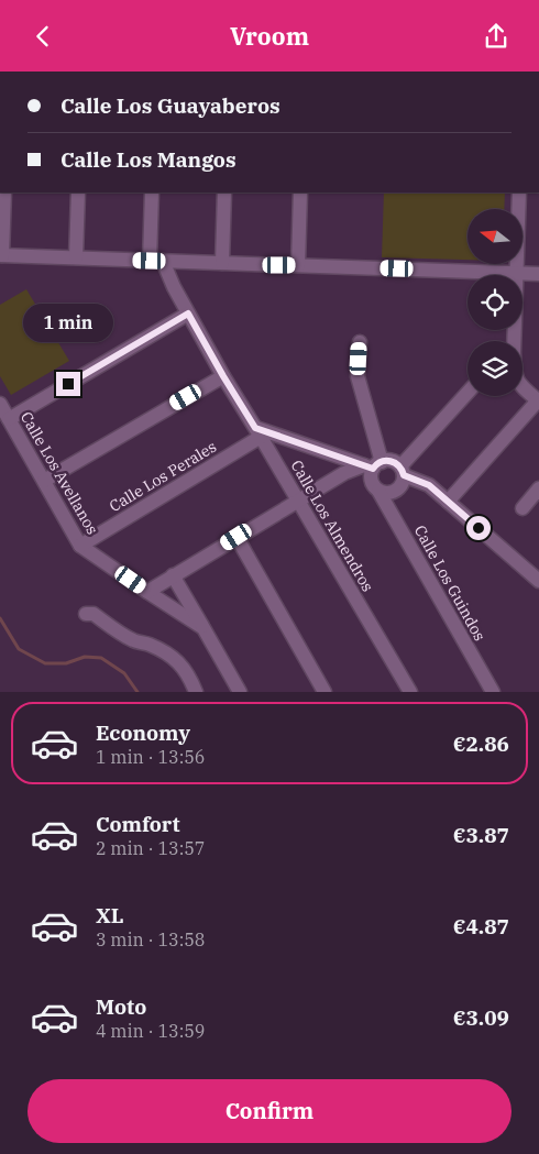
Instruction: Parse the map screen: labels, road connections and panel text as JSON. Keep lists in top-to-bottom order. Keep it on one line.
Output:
{"streets":{"street":["Calle Los Avellanos","Calle Los Perales","Calle Los Almendros","Calle Los Guindos"]},"crossings":[["Calle Los Avellanos","Calle Los Perales"],["Calle Los Perales","Calle Los Almendros"]],"north":"left","page":{"header":"Vroom","banner":["Calle Los Guayaberos","Calle Los Mangos"],"bubble":"1 min","list":[{"name":"Economy","note":"1 min · 13:56","value":"€2.86"},{"name":"Comfort","note":"2 min · 13:57","value":"€3.87"},{"name":"XL","note":"3 min · 13:58","value":"€4.87"},{"name":"Moto","note":"4 min · 13:59","value":"€3.09"}],"buttons":"Confirm"}}
